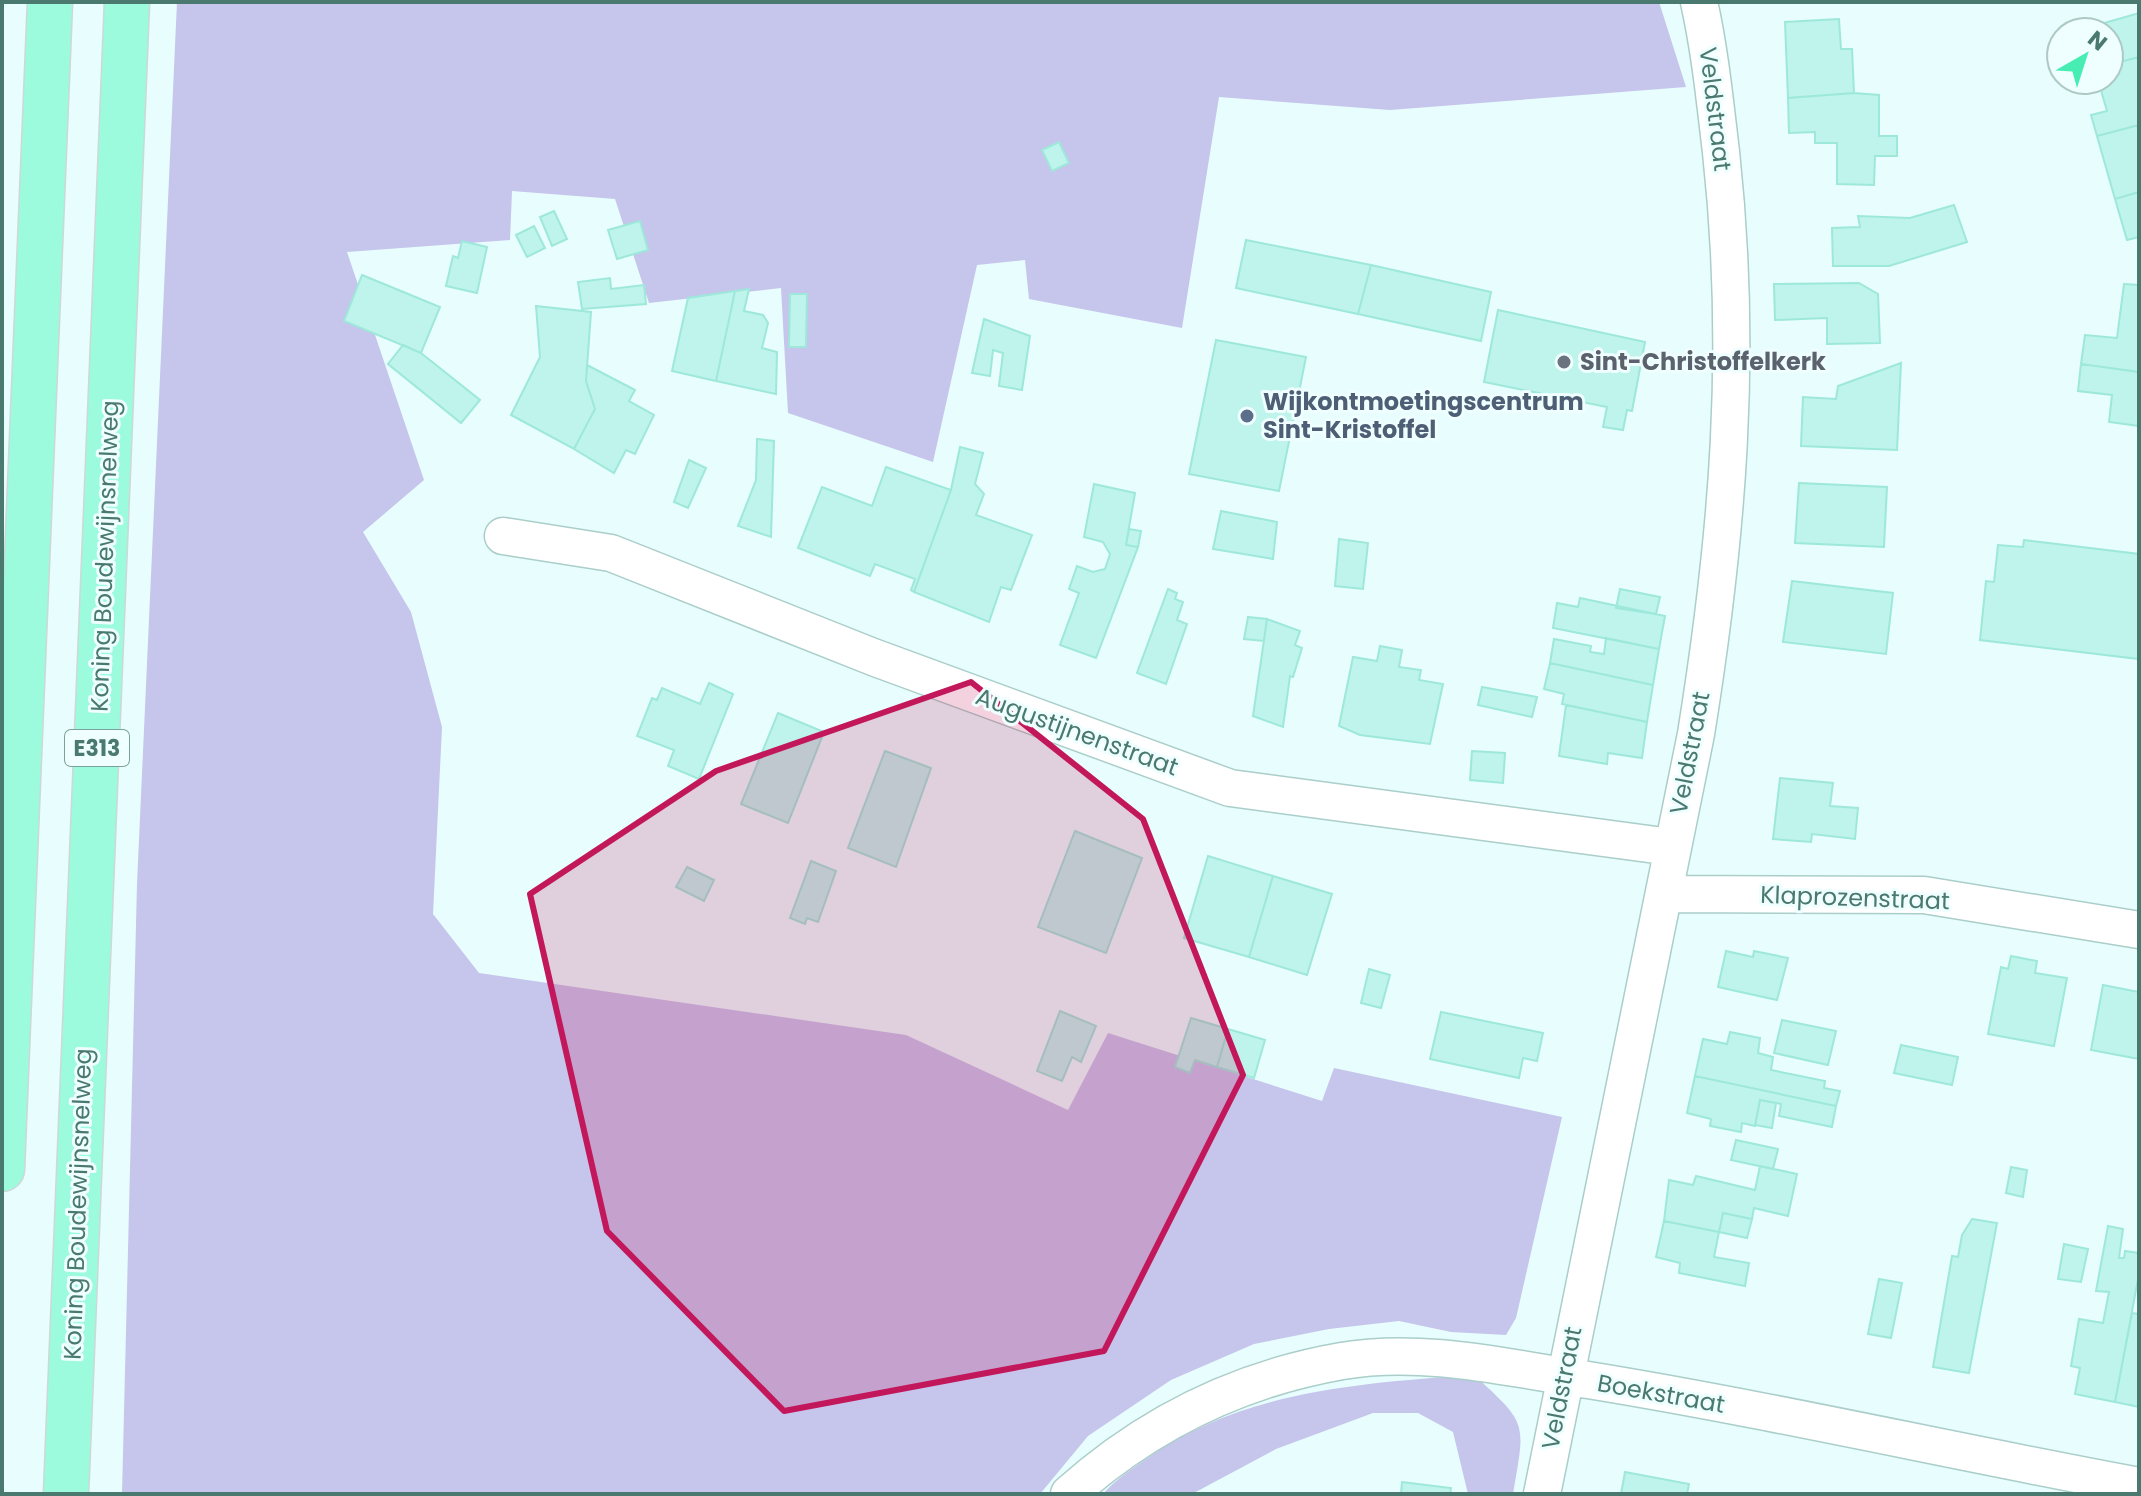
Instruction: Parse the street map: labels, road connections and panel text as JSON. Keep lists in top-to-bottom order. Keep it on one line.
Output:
{"streets":{"highway":["Koning Boudewijnsnelweg","E313"],"street":["Veldstraat","Augustijnenstraat","Klaprozenstraat","Boekstraat"]},"crossings":[["Veldstraat","Augustijnenstraat"],["Veldstraat","Klaprozenstraat"],["Veldstraat","Boekstraat"]],"places":["Sint-Christoffelkerk","Wijkontmoetingscentrum Sint-Kristoffel"],"north":"top right"}
